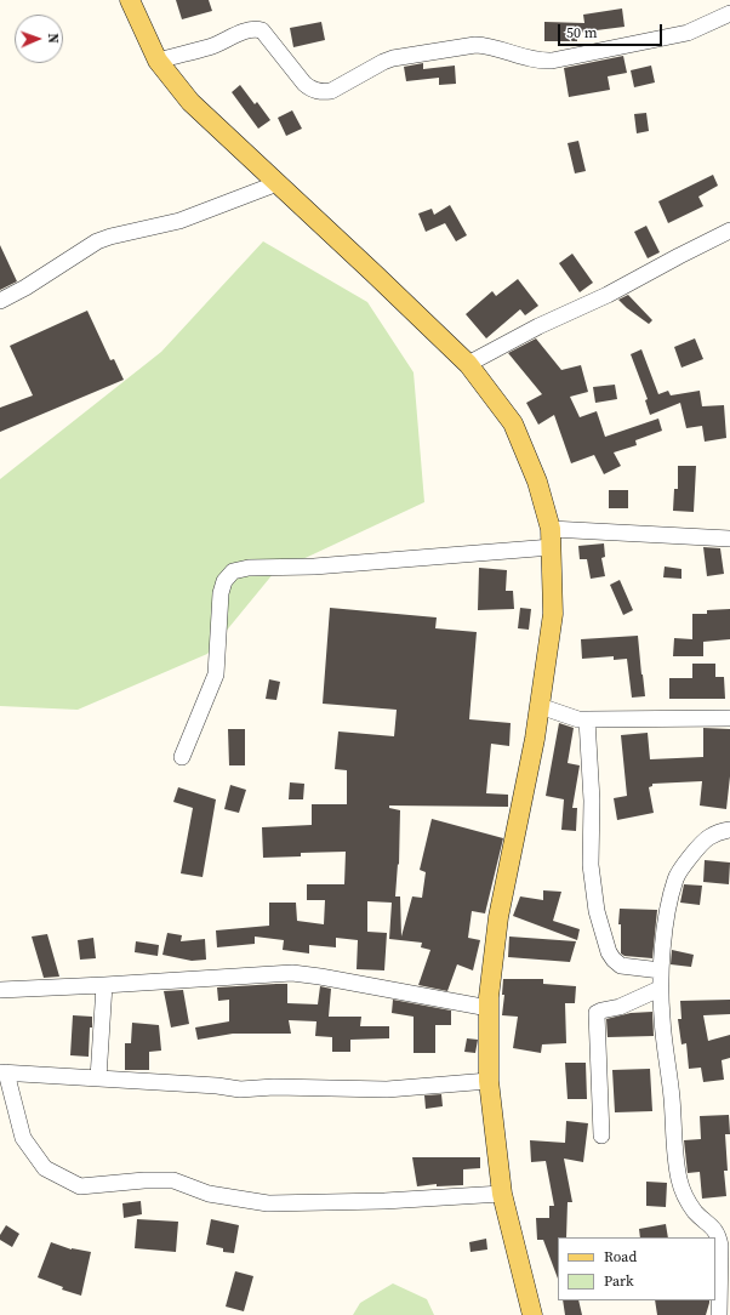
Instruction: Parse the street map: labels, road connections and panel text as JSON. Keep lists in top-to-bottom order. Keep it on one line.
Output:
{"legend":["Road","Park"],"scale_bar":"50 m","north":"right"}
